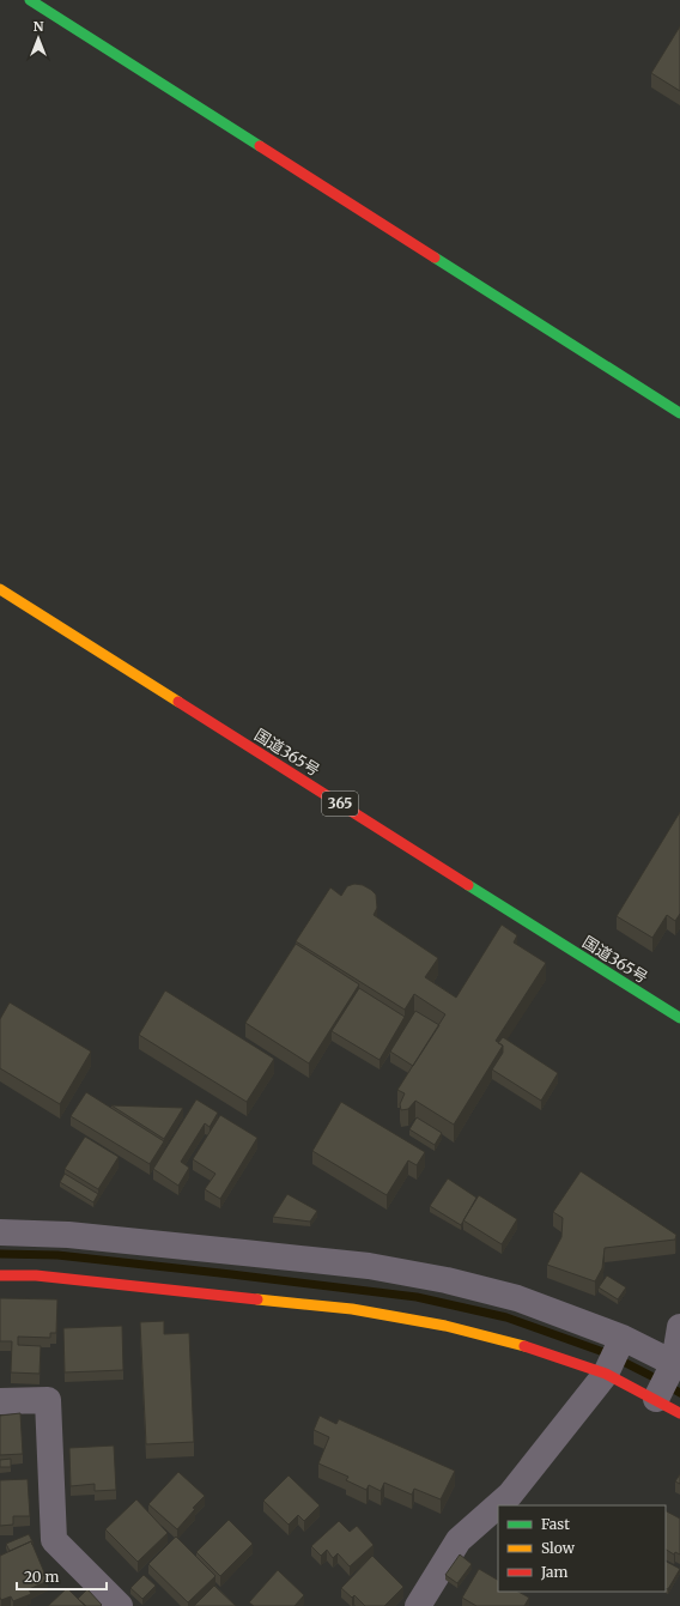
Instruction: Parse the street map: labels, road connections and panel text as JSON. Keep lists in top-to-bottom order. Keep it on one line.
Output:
{"streets":{"main road":["国道365号","365"]},"legend":["Fast","Slow","Jam"],"scale_bar":"20 m","north":"top"}
